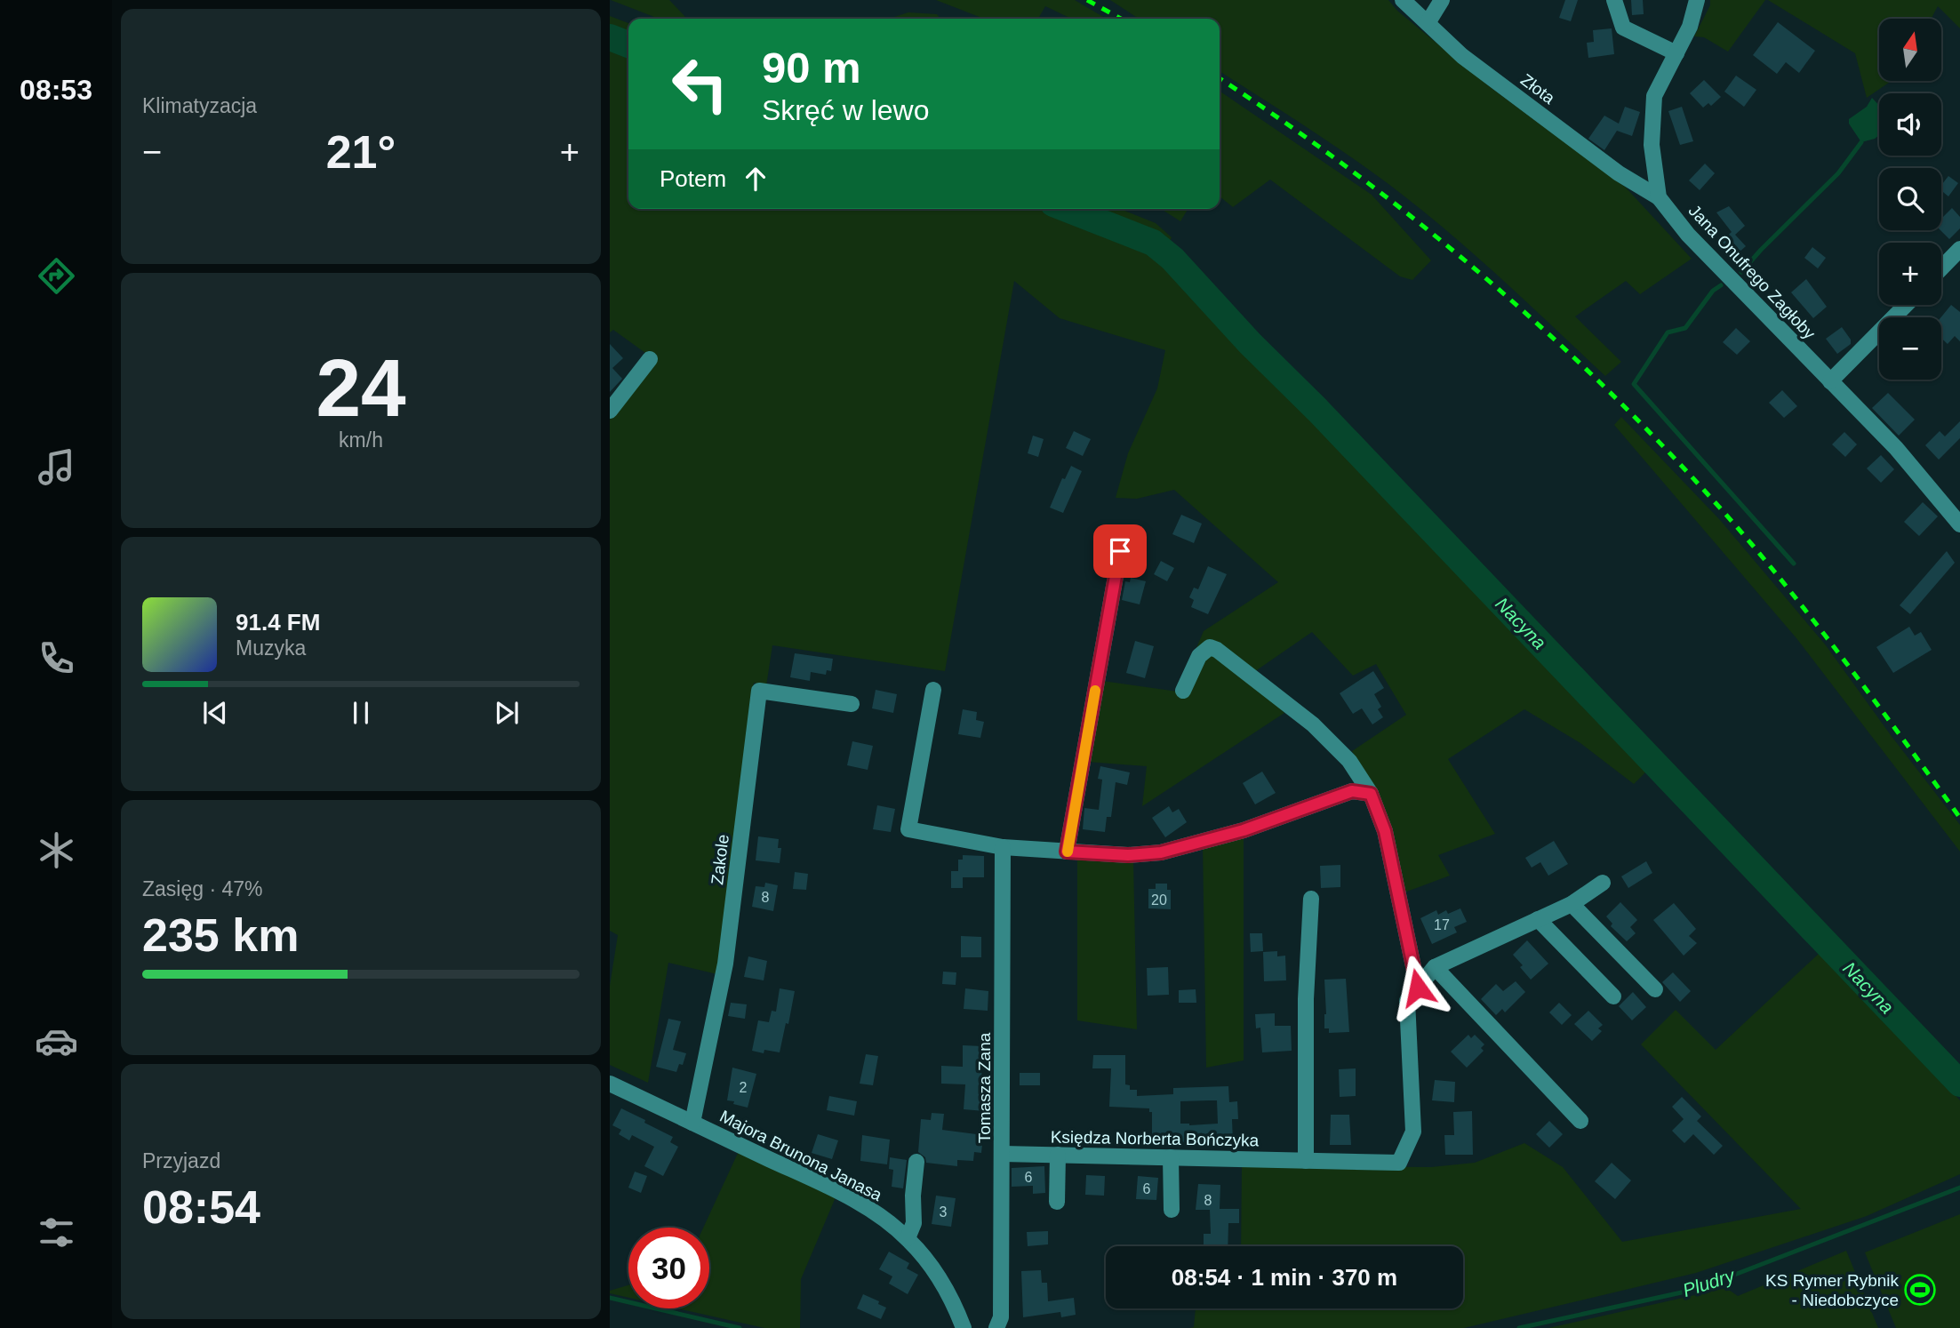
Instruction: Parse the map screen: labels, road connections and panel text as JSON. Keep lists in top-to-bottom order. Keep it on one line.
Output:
{"streets":{"street":["Złota","Jana Onufrego Zagłoby","Zakole","Tomasza Zana","Księdza Norberta Bończyka","Majora Brunona Janasa"]},"crossings":[["Złota","Jana Onufrego Zagłoby"],["Zakole","Majora Brunona Janasa"],["Tomasza Zana","Księdza Norberta Bończyka"]],"water":["Nacyna","Pludry"],"places":{"sports":["KS Rymer Rybnik - Niedobczyce"]},"house_numbers":["8","20","17","2","6","6","8","3"],"north":"top","page":{"tabs":"08:53","tile":["Klimatyzacja",["24","km/h"],["Zasięg · 47%","235 km"],["Przyjazd","08:54"]],"map_buttons":["+","−"],"turn":["90 m","Skręć w lewo"],"heat":["−","21°","+"],"then":"Potem","song":["91.4 FM","Muzyka"],"limit":"30","trip":"08:54 · 1 min · 370 m"}}
